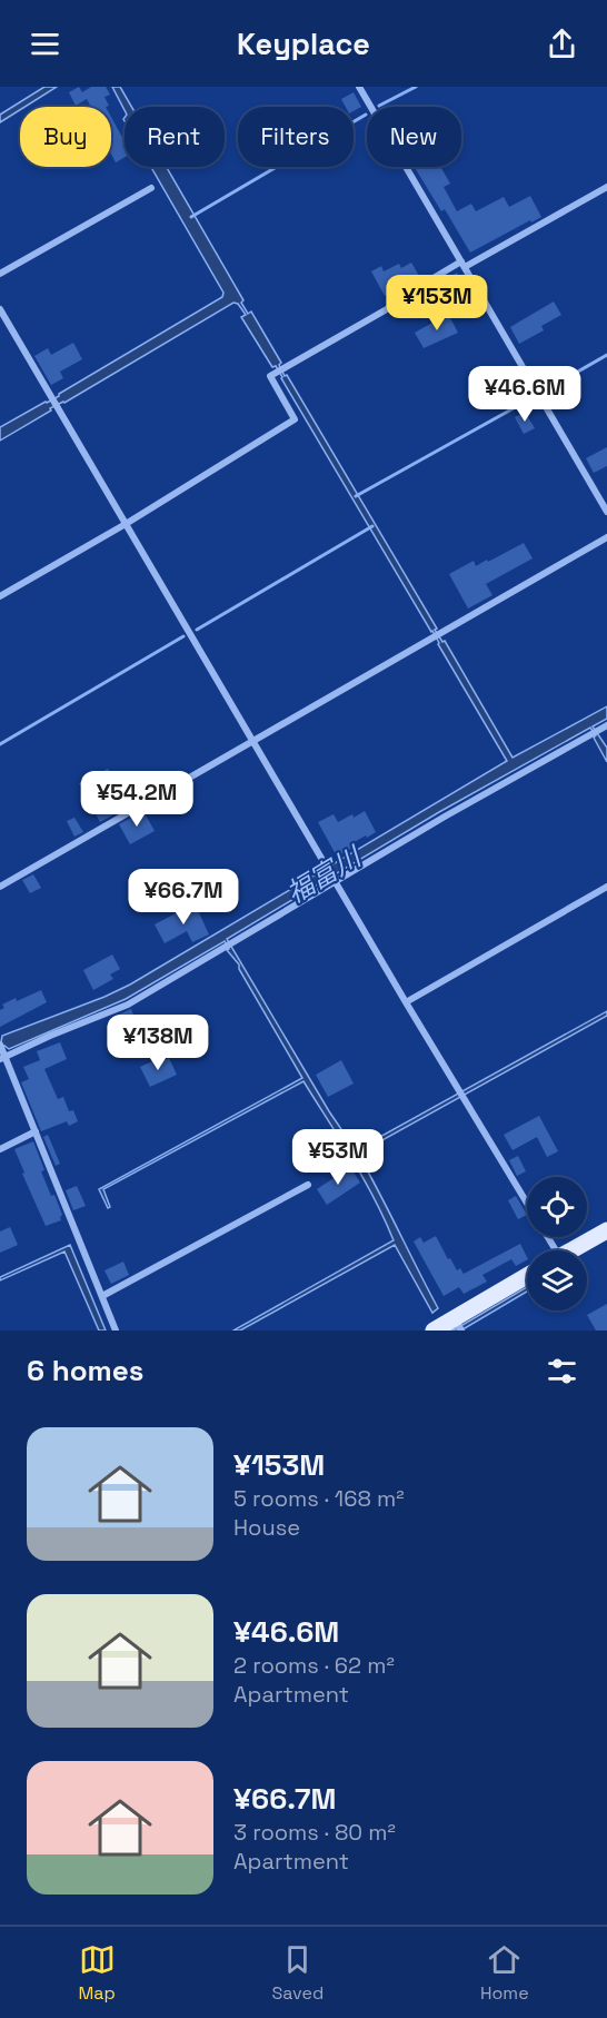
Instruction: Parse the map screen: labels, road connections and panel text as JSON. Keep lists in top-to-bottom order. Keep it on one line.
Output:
{"water":["福富川"],"page":{"header":"Keyplace","chip":["Buy","Rent","Filters","New"],"price":["¥153M","¥46.6M","¥54.2M","¥66.7M","¥138M","¥53M"],"heading":"6 homes","list":[{"name":"¥153M","note":"5 rooms · 168 m² · House"},{"name":"¥46.6M","note":"2 rooms · 62 m² · Apartment"},{"name":"¥66.7M","note":"3 rooms · 80 m² · Apartment"}],"tabs":["Map","Saved","Home"]}}
